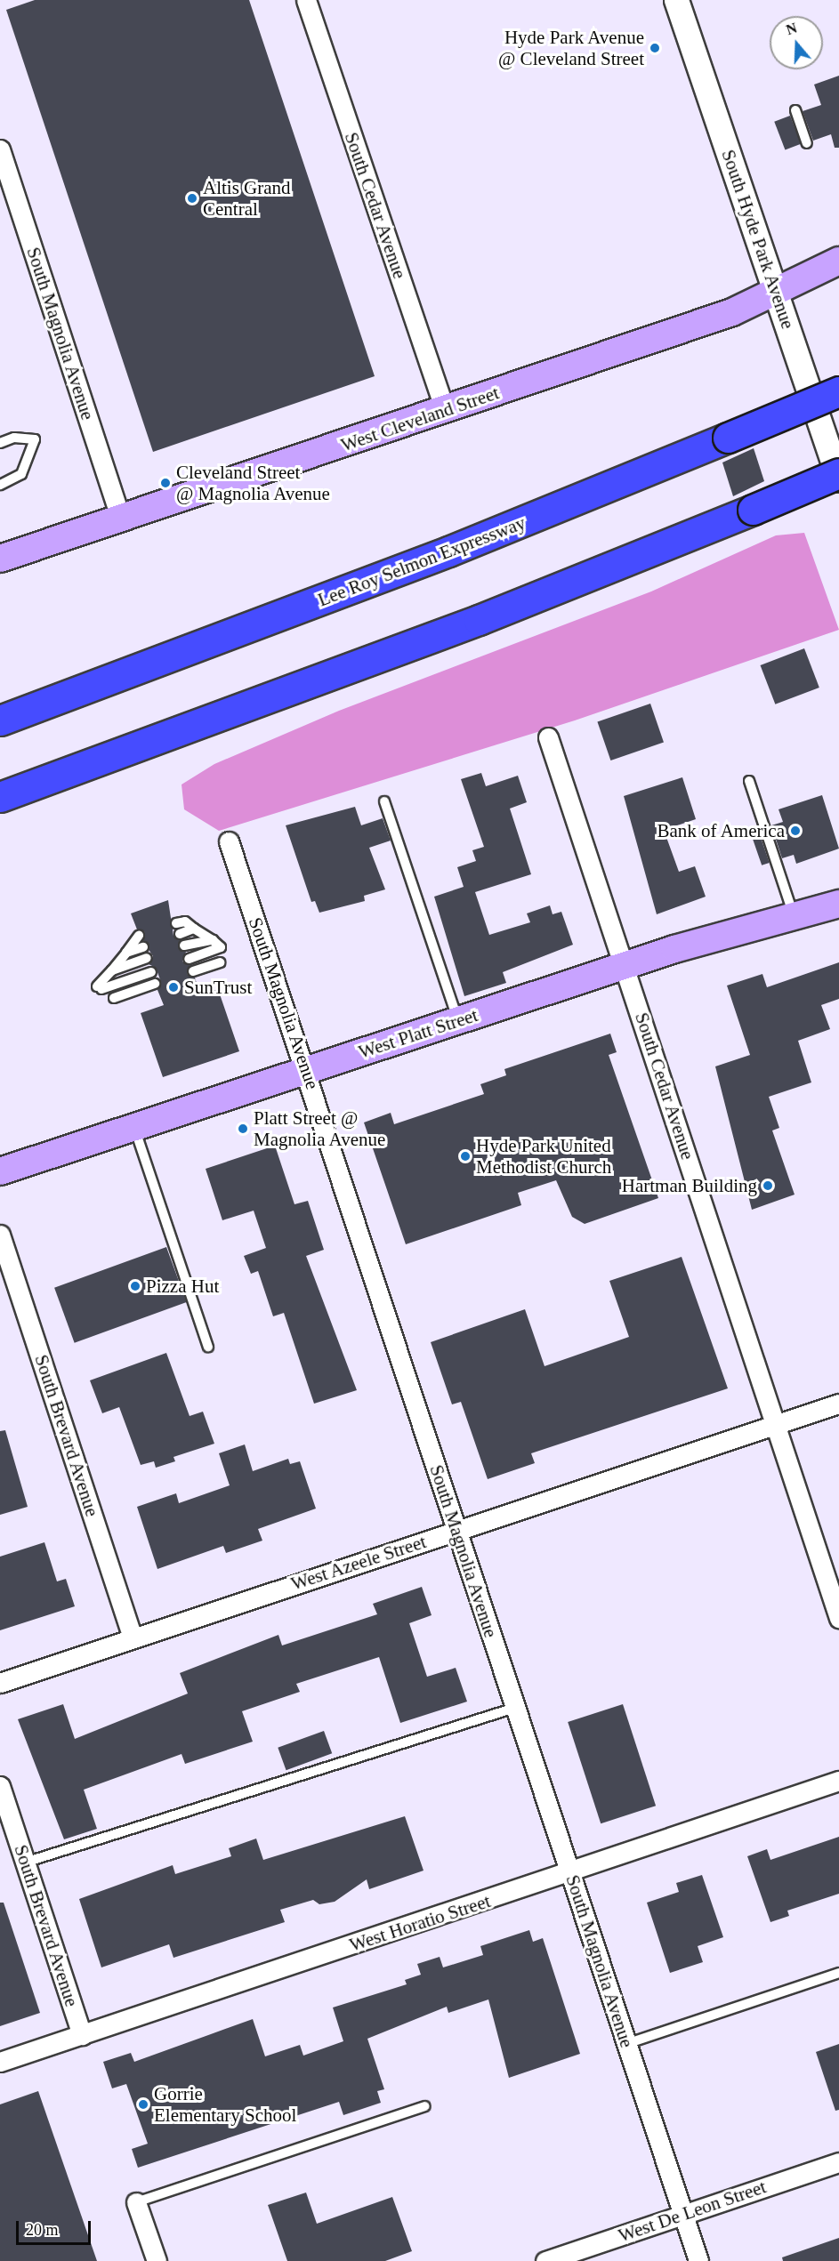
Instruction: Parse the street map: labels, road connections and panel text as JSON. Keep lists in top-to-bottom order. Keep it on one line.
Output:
{"streets":{"highway":["Lee Roy Selmon Expressway"],"main road":["West Cleveland Street","West Platt Street"],"street":["South Cedar Avenue","South Hyde Park Avenue","South Magnolia Avenue","South Brevard Avenue","West Azeele Street","West Horatio Street","West De Leon Street"]},"crossings":[["South Cedar Avenue","West Cleveland Street"],["South Cedar Avenue","West Platt Street"],["South Cedar Avenue","West Azeele Street"],["South Hyde Park Avenue","West Cleveland Street"],["South Magnolia Avenue","West Cleveland Street"],["South Magnolia Avenue","West Platt Street"],["South Magnolia Avenue","West Azeele Street"],["South Magnolia Avenue","West Horatio Street"],["South Magnolia Avenue","West De Leon Street"],["South Brevard Avenue","West Azeele Street"],["South Brevard Avenue","West Horatio Street"]],"places":["Hyde Park Avenue @ Cleveland Street","Altis Grand Central","Cleveland Street @ Magnolia Avenue","Bank of America","SunTrust","Platt Street @ Magnolia Avenue","Hyde Park United Methodist Church","Hartman Building","Pizza Hut","Gorrie Elementary School"],"scale_bar":"20 m","north":"top"}
